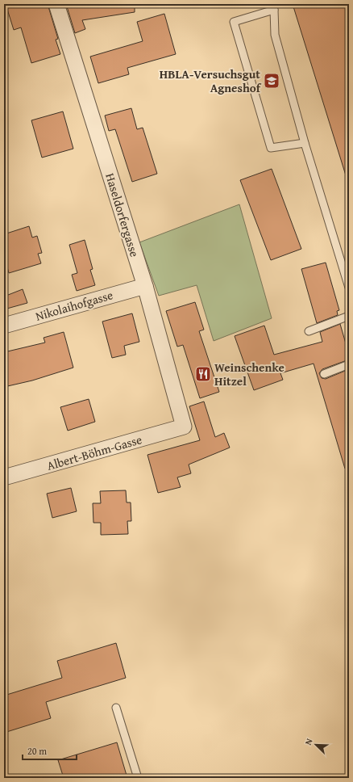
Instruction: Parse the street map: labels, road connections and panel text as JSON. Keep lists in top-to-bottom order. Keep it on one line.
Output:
{"streets":{"street":["Haseldorfergasse","Nikolaihofgasse","Albert-Böhm-Gasse"]},"crossings":[["Haseldorfergasse","Nikolaihofgasse"],["Haseldorfergasse","Albert-Böhm-Gasse"]],"places":{"school or university":["HBLA-Versuchsgut Agneshof"],"restaurant":["Weinschenke Hitzel"]},"scale_bar":"20 m","north":"top left"}
